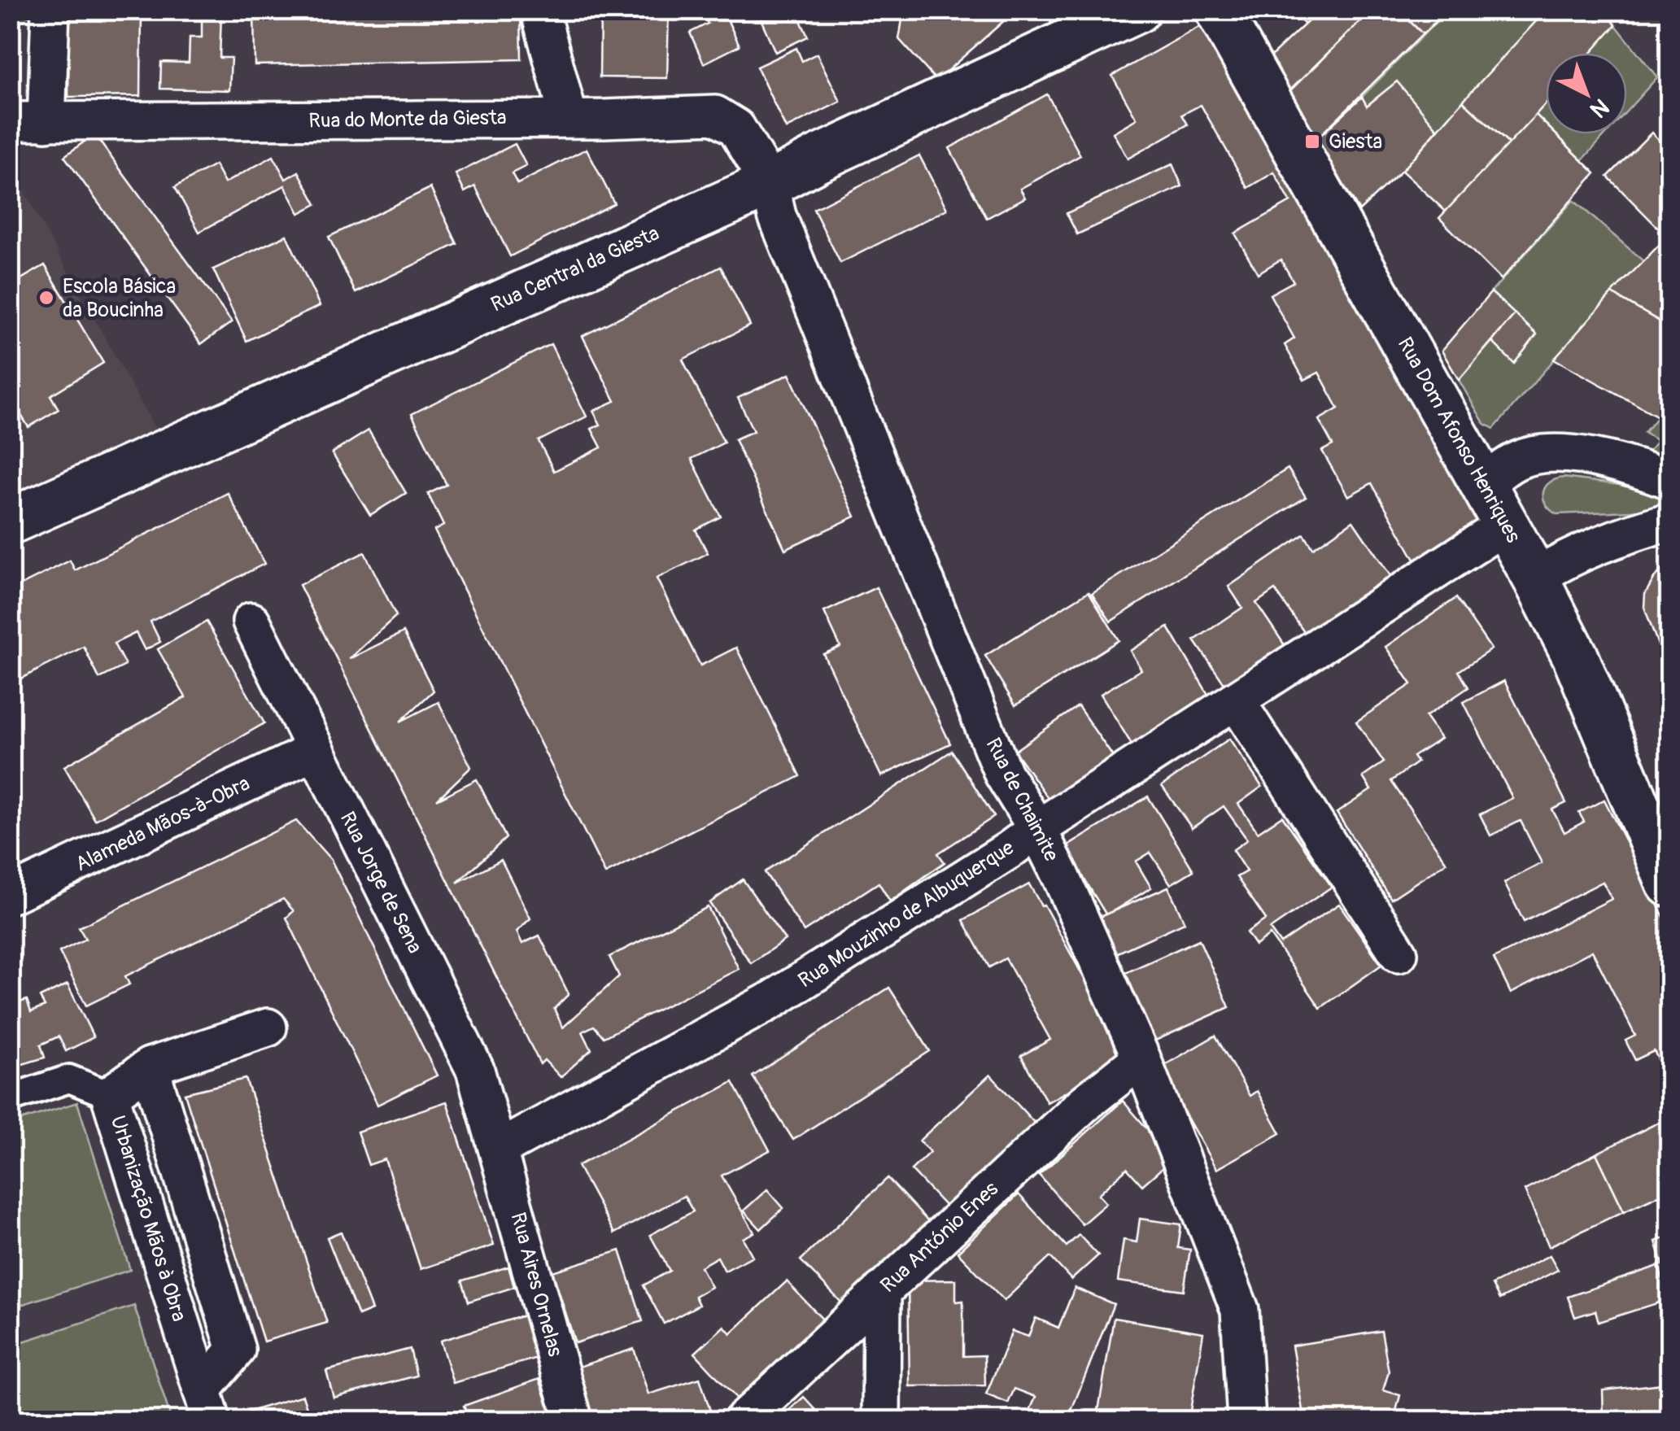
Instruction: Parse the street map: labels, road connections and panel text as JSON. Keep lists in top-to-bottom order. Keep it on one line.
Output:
{"streets":{"street":["Rua do Monte da Giesta","Rua Central da Giesta","Rua Dom Afonso Henriques","Rua de Chaimite","Alameda Mãos-à-Obra","Rua Jorge de Sena","Rua Mouzinho de Albuquerque","Urbanização Mãos à Obra","Rua António Enes","Rua Aires Ornelas"]},"crossings":[["Rua do Monte da Giesta","Rua Central da Giesta"],["Rua do Monte da Giesta","Rua de Chaimite"],["Rua Central da Giesta","Rua de Chaimite"],["Rua Dom Afonso Henriques","Rua Mouzinho de Albuquerque"],["Rua de Chaimite","Rua Mouzinho de Albuquerque"],["Rua de Chaimite","Rua António Enes"],["Alameda Mãos-à-Obra","Rua Jorge de Sena"],["Rua Jorge de Sena","Rua Mouzinho de Albuquerque"],["Rua Jorge de Sena","Rua Aires Ornelas"],["Rua Mouzinho de Albuquerque","Rua Aires Ornelas"]],"places":{"transit":["Giesta"],"other":["Escola Básica da Boucinha"]},"north":"bottom right"}
